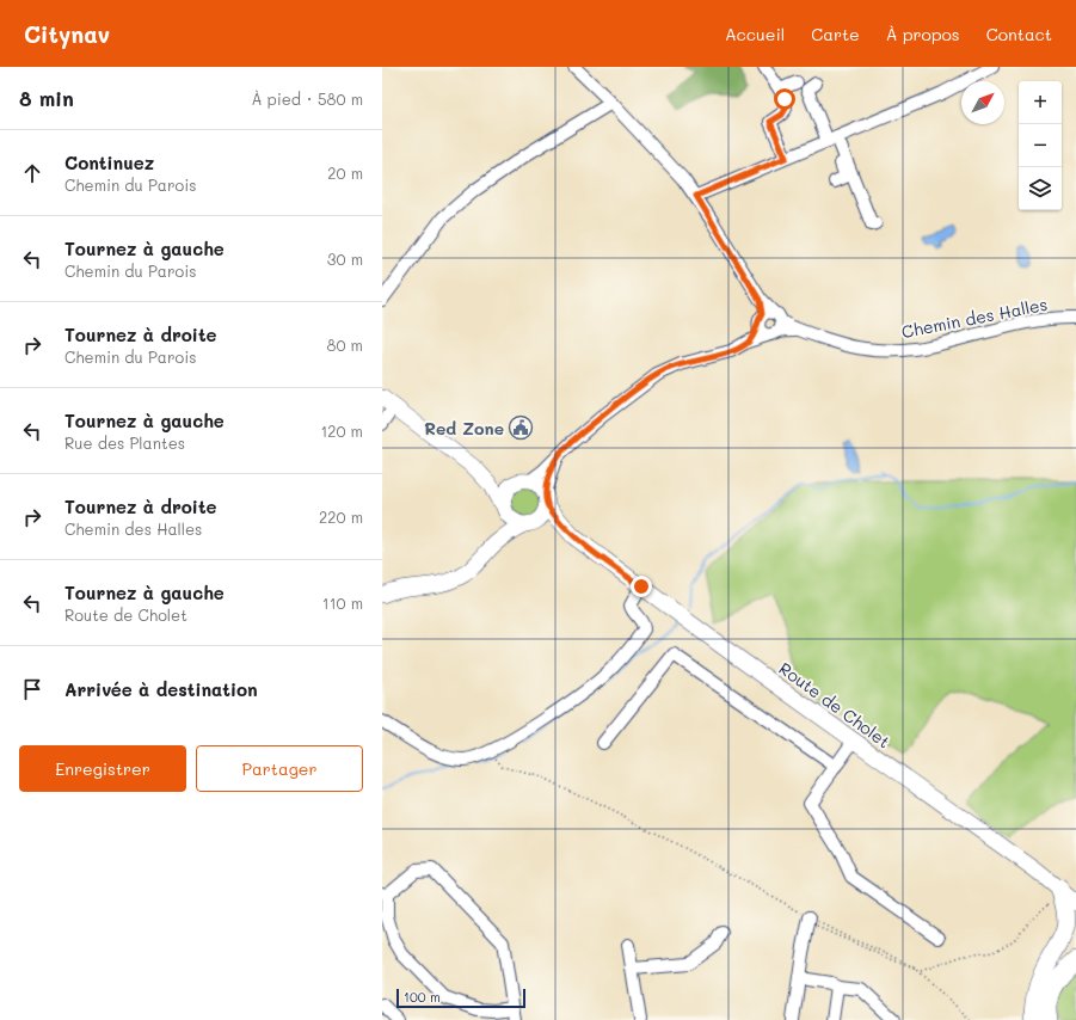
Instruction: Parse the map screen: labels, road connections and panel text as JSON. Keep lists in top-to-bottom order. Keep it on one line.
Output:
{"streets":{"main road":["Route de Cholet"],"street":["Chemin des Halles"]},"places":{"public building":["Red Zone"]},"scale_bar":"100 m","north":"top right","page":{"header":"Citynav","nav":["Accueil","Carte","À propos","Contact"],"heading":["8 min","À pied · 580 m"],"map_buttons":["+","−"],"list":[["Continuez","Chemin du Parois","20 m"],["Tournez à gauche","Chemin du Parois","30 m"],["Tournez à droite","Chemin du Parois","80 m"],["Tournez à gauche","Rue des Plantes","120 m"],["Tournez à droite","Chemin des Halles","220 m"],["Tournez à gauche","Route de Cholet","110 m"],"Arrivée à destination"],"buttons":["Enregistrer","Partager"],"scale":"100 m"}}
